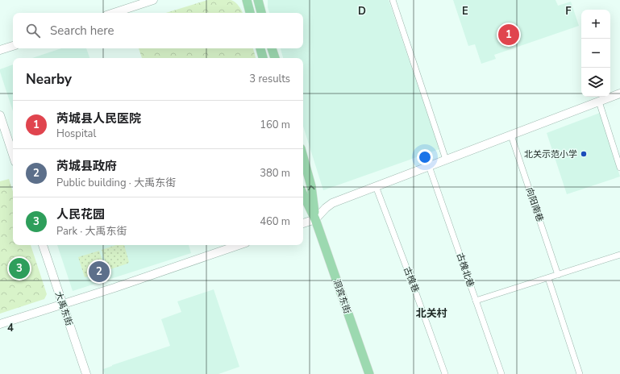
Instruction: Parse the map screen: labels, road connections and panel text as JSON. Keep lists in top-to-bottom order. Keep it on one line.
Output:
{"streets":{"main road":["洞宾东街"],"street":["向阳南巷","古槐北巷","古槐巷","大禹东街"]},"districts":["北关村"],"places":["北关示范小学"],"page":{"map_buttons":["+","−"],"search":"Search here","pins":["1","3","2"],"heading":["Nearby","3 results"],"list":[{"mark":"1","name":"芮城县人民医院","note":"Hospital","value":"160 m"},{"mark":"2","name":"芮城县政府","note":"Public building · 大禹东街","value":"380 m"},{"mark":"3","name":"人民花园","note":"Park · 大禹东街","value":"460 m"}]},"grid":{"columns":["D","E","F"],"rows":["4"]}}
